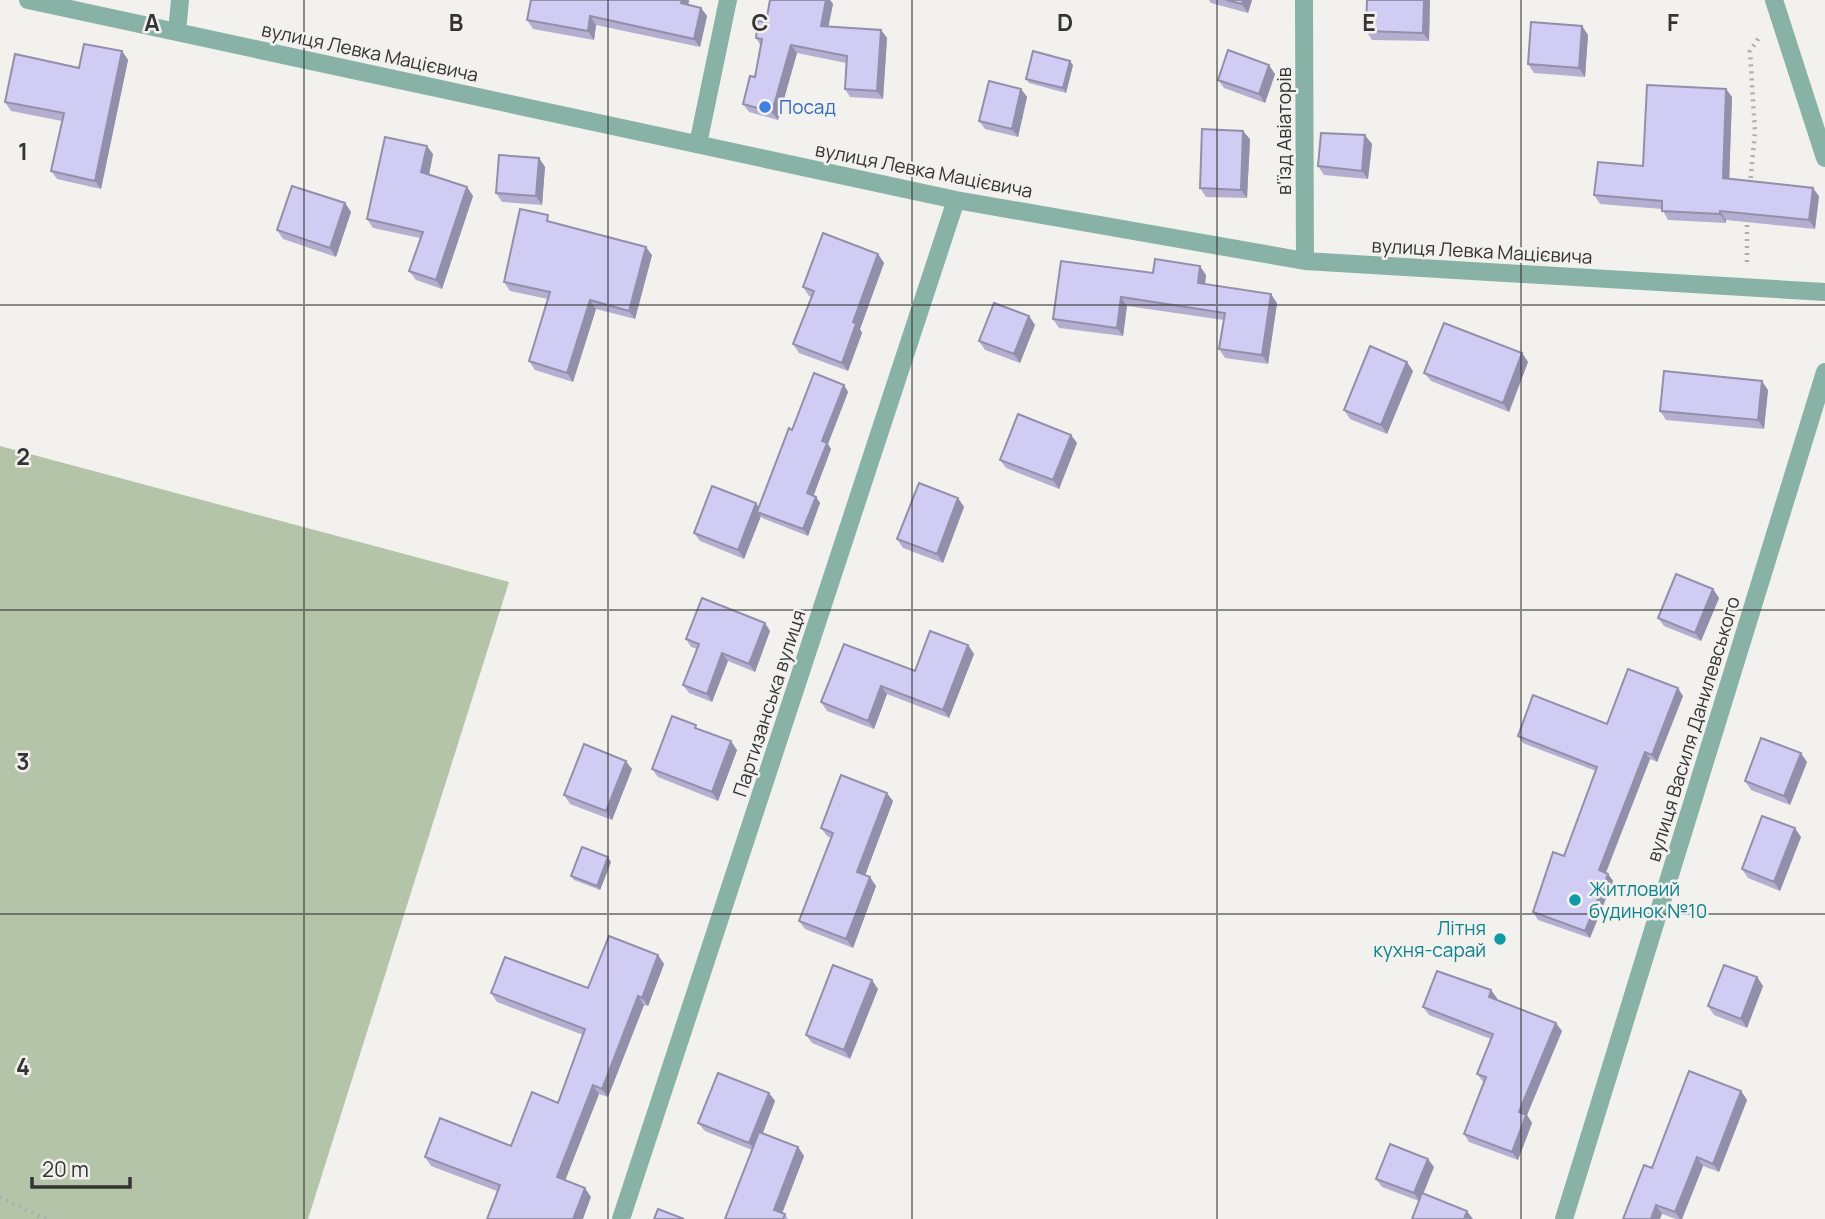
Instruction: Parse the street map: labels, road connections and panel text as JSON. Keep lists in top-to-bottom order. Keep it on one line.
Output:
{"streets":{"street":["вулиця Левка Мацієвича","в'їзд Авіаторів","Партизанська вулиця","вулиця Василя Данилевського"]},"crossings":[["вулиця Левка Мацієвича","в'їзд Авіаторів"],["вулиця Левка Мацієвича","Партизанська вулиця"]],"places":["Посад","Житловий будинок №10","Літня кухня-сарай"],"scale_bar":"20 m","grid":{"columns":["A","B","C","D","E","F"],"rows":["1","2","3","4"]}}
